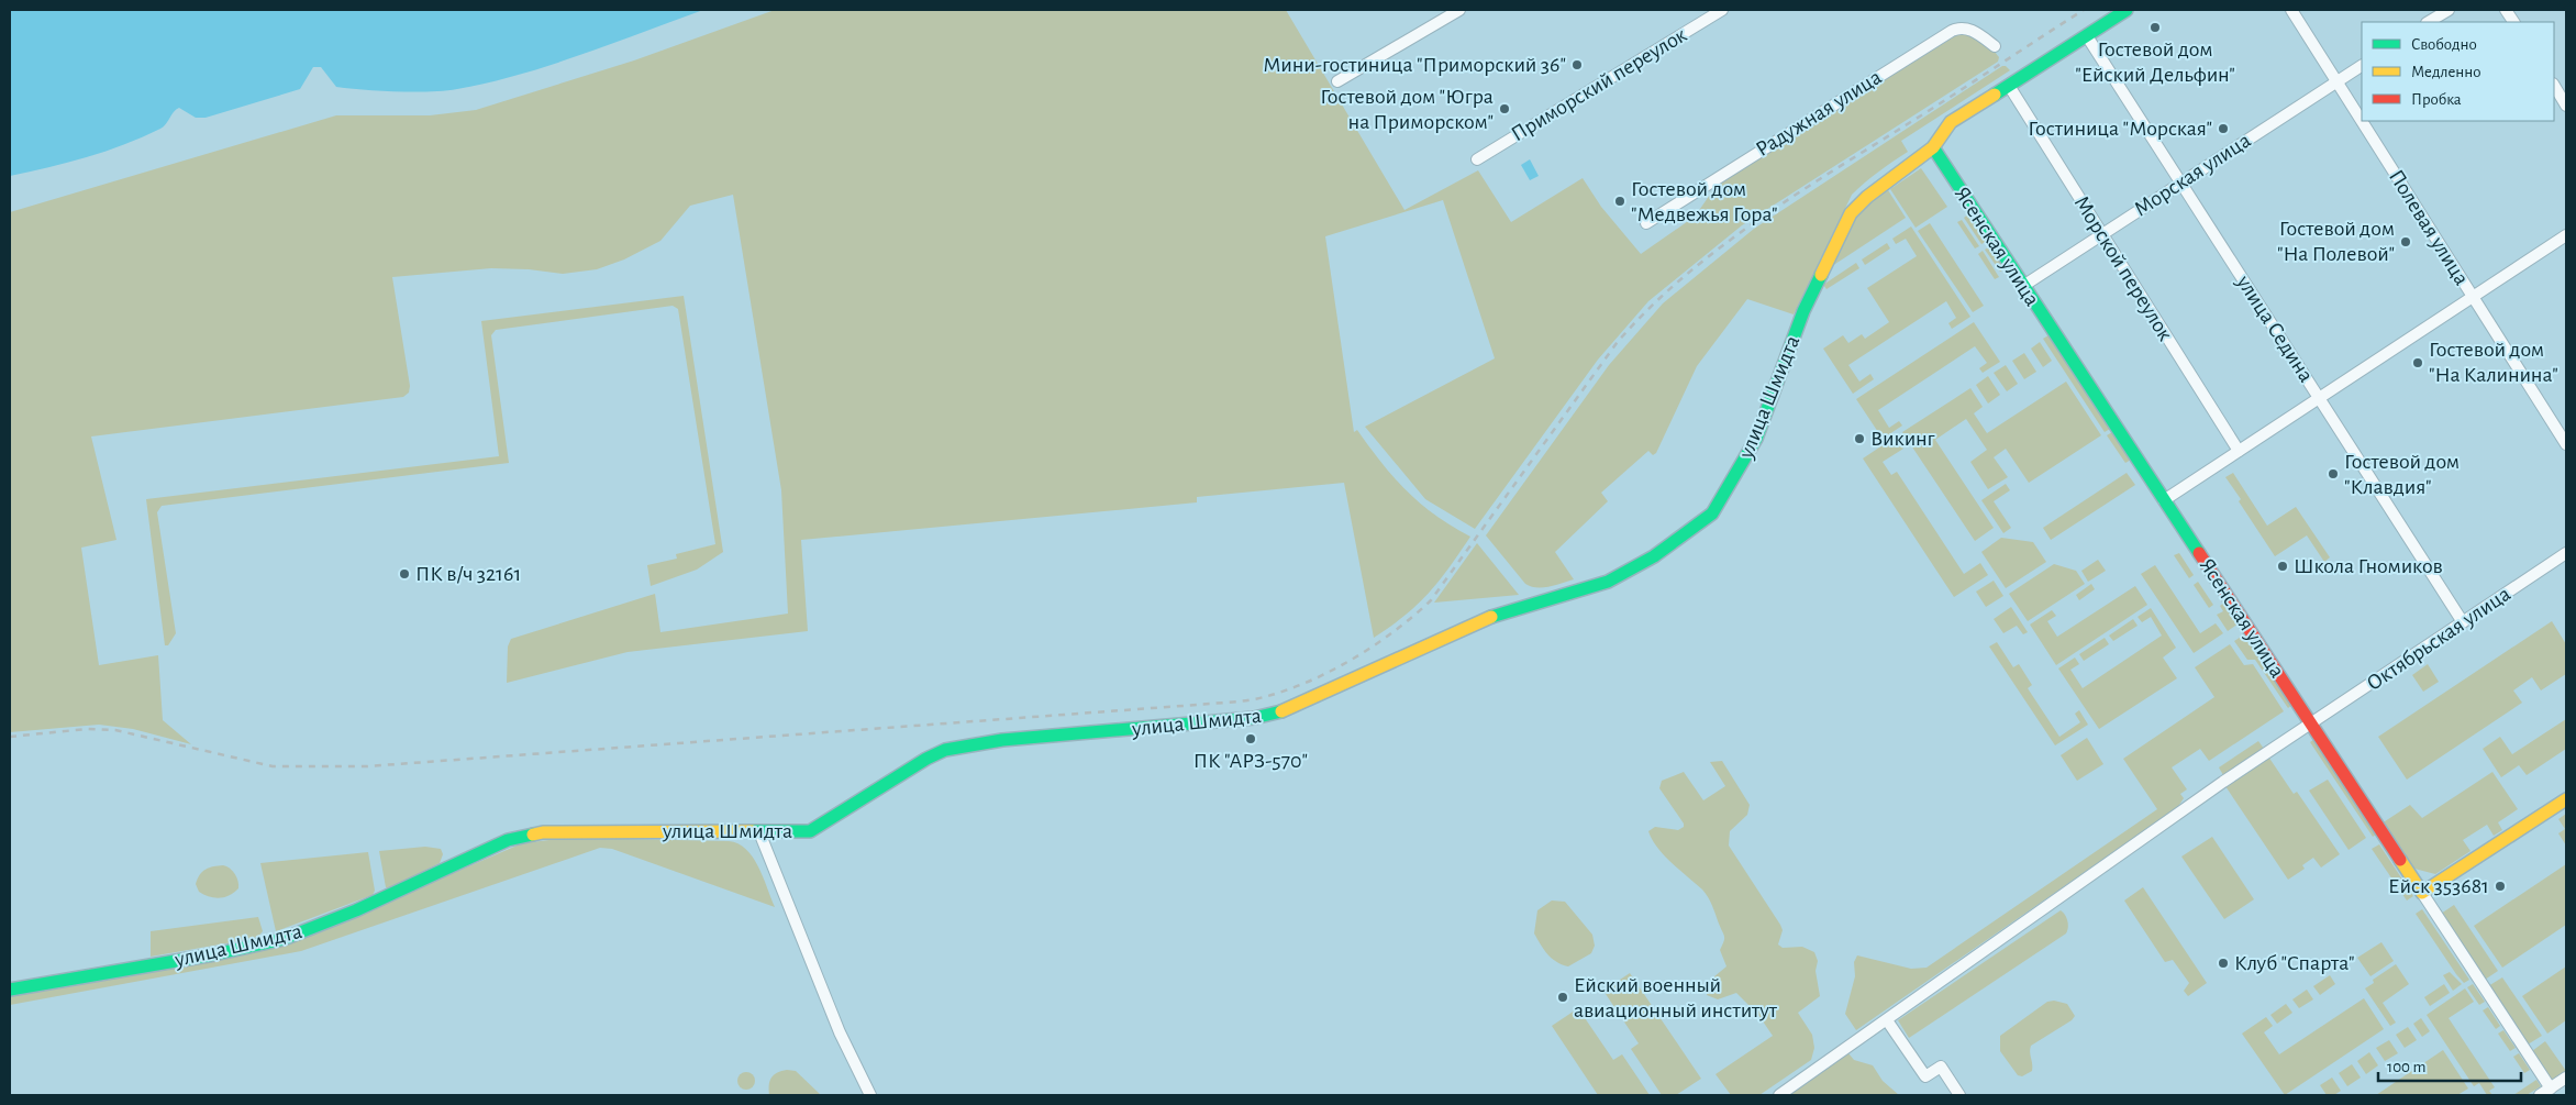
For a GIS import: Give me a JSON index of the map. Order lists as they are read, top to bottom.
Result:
{
  "streets": {
    "street": [
      "Приморский переулок",
      "Радужная улица",
      "Морская улица",
      "Полевая улица",
      "Ясенская улица",
      "Морской переулок",
      "улица Седина",
      "улица Шмидта",
      "Октябрьская улица"
    ]
  },
  "crossings": [
    ["Морская улица", "Полевая улица"],
    ["Морская улица", "Ясенская улица"],
    ["Морская улица", "Морской переулок"],
    ["Морская улица", "улица Седина"],
    ["Ясенская улица", "улица Шмидта"],
    ["Ясенская улица", "Октябрьская улица"],
    ["Морской переулок", "улица Шмидта"],
    ["улица Седина", "улица Шмидта"],
    ["улица Седина", "Октябрьская улица"]
  ],
  "places": [
    "Гостевой дом \"Ейский Дельфин\"",
    "Мини-гостиница \"Приморский 36\"",
    "Гостевой дом \"Югра на Приморском\"",
    "Гостиница \"Морская\"",
    "Гостевой дом \"Медвежья Гора\"",
    "Гостевой дом \"На Полевой\"",
    "Гостевой дом \"На Калинина\"",
    "Викинг",
    "Гостевой дом \"Клавдия\"",
    "Школа Гномиков",
    "ПК в/ч 32161",
    "ПК \"АРЗ-570\"",
    "Ейск 353681",
    "Клуб \"Спарта\"",
    "Ейский военный авиационный институт"
  ],
  "legend": ["Свободно", "Медленно", "Пробка"],
  "scale_bar": "100 m"
}
